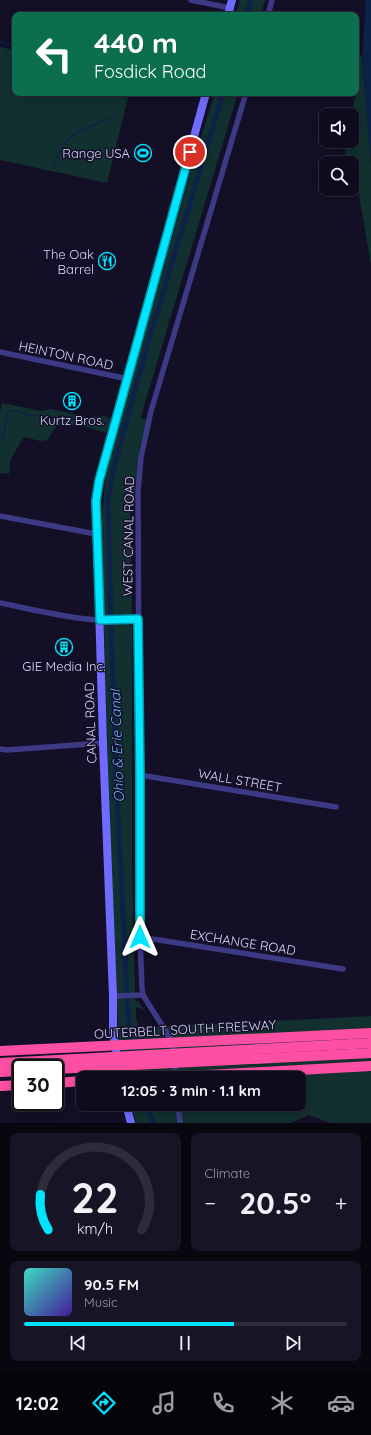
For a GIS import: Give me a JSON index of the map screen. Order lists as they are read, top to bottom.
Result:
{
  "streets": {
    "highway": ["OUTERBELT SOUTH FREEWAY"],
    "main road": ["CANAL ROAD"],
    "street": [
      "HEINTON ROAD",
      "WEST CANAL ROAD",
      "WALL STREET",
      "EXCHANGE ROAD"
    ]
  },
  "crossings": [
    ["HEINTON ROAD", "CANAL ROAD"],
    ["WEST CANAL ROAD", "WALL STREET"],
    ["WEST CANAL ROAD", "EXCHANGE ROAD"]
  ],
  "water": ["Ohio & Erie Canal"],
  "places": {
    "sports": ["Range USA"],
    "restaurant": ["The Oak Barrel"],
    "building": ["Kurtz Bros.", "GIE Media Inc."]
  },
  "page": {
    "turn": ["440 m", "Fosdick Road"],
    "limit": "30",
    "trip": "12:05 · 3 min · 1.1 km",
    "tile": "Climate",
    "heat": ["−", "20.5°", "+"],
    "song": ["90.5 FM", "Music"],
    "tabs": "12:02",
    "gauge": ["22", "km/h"]
  }
}
